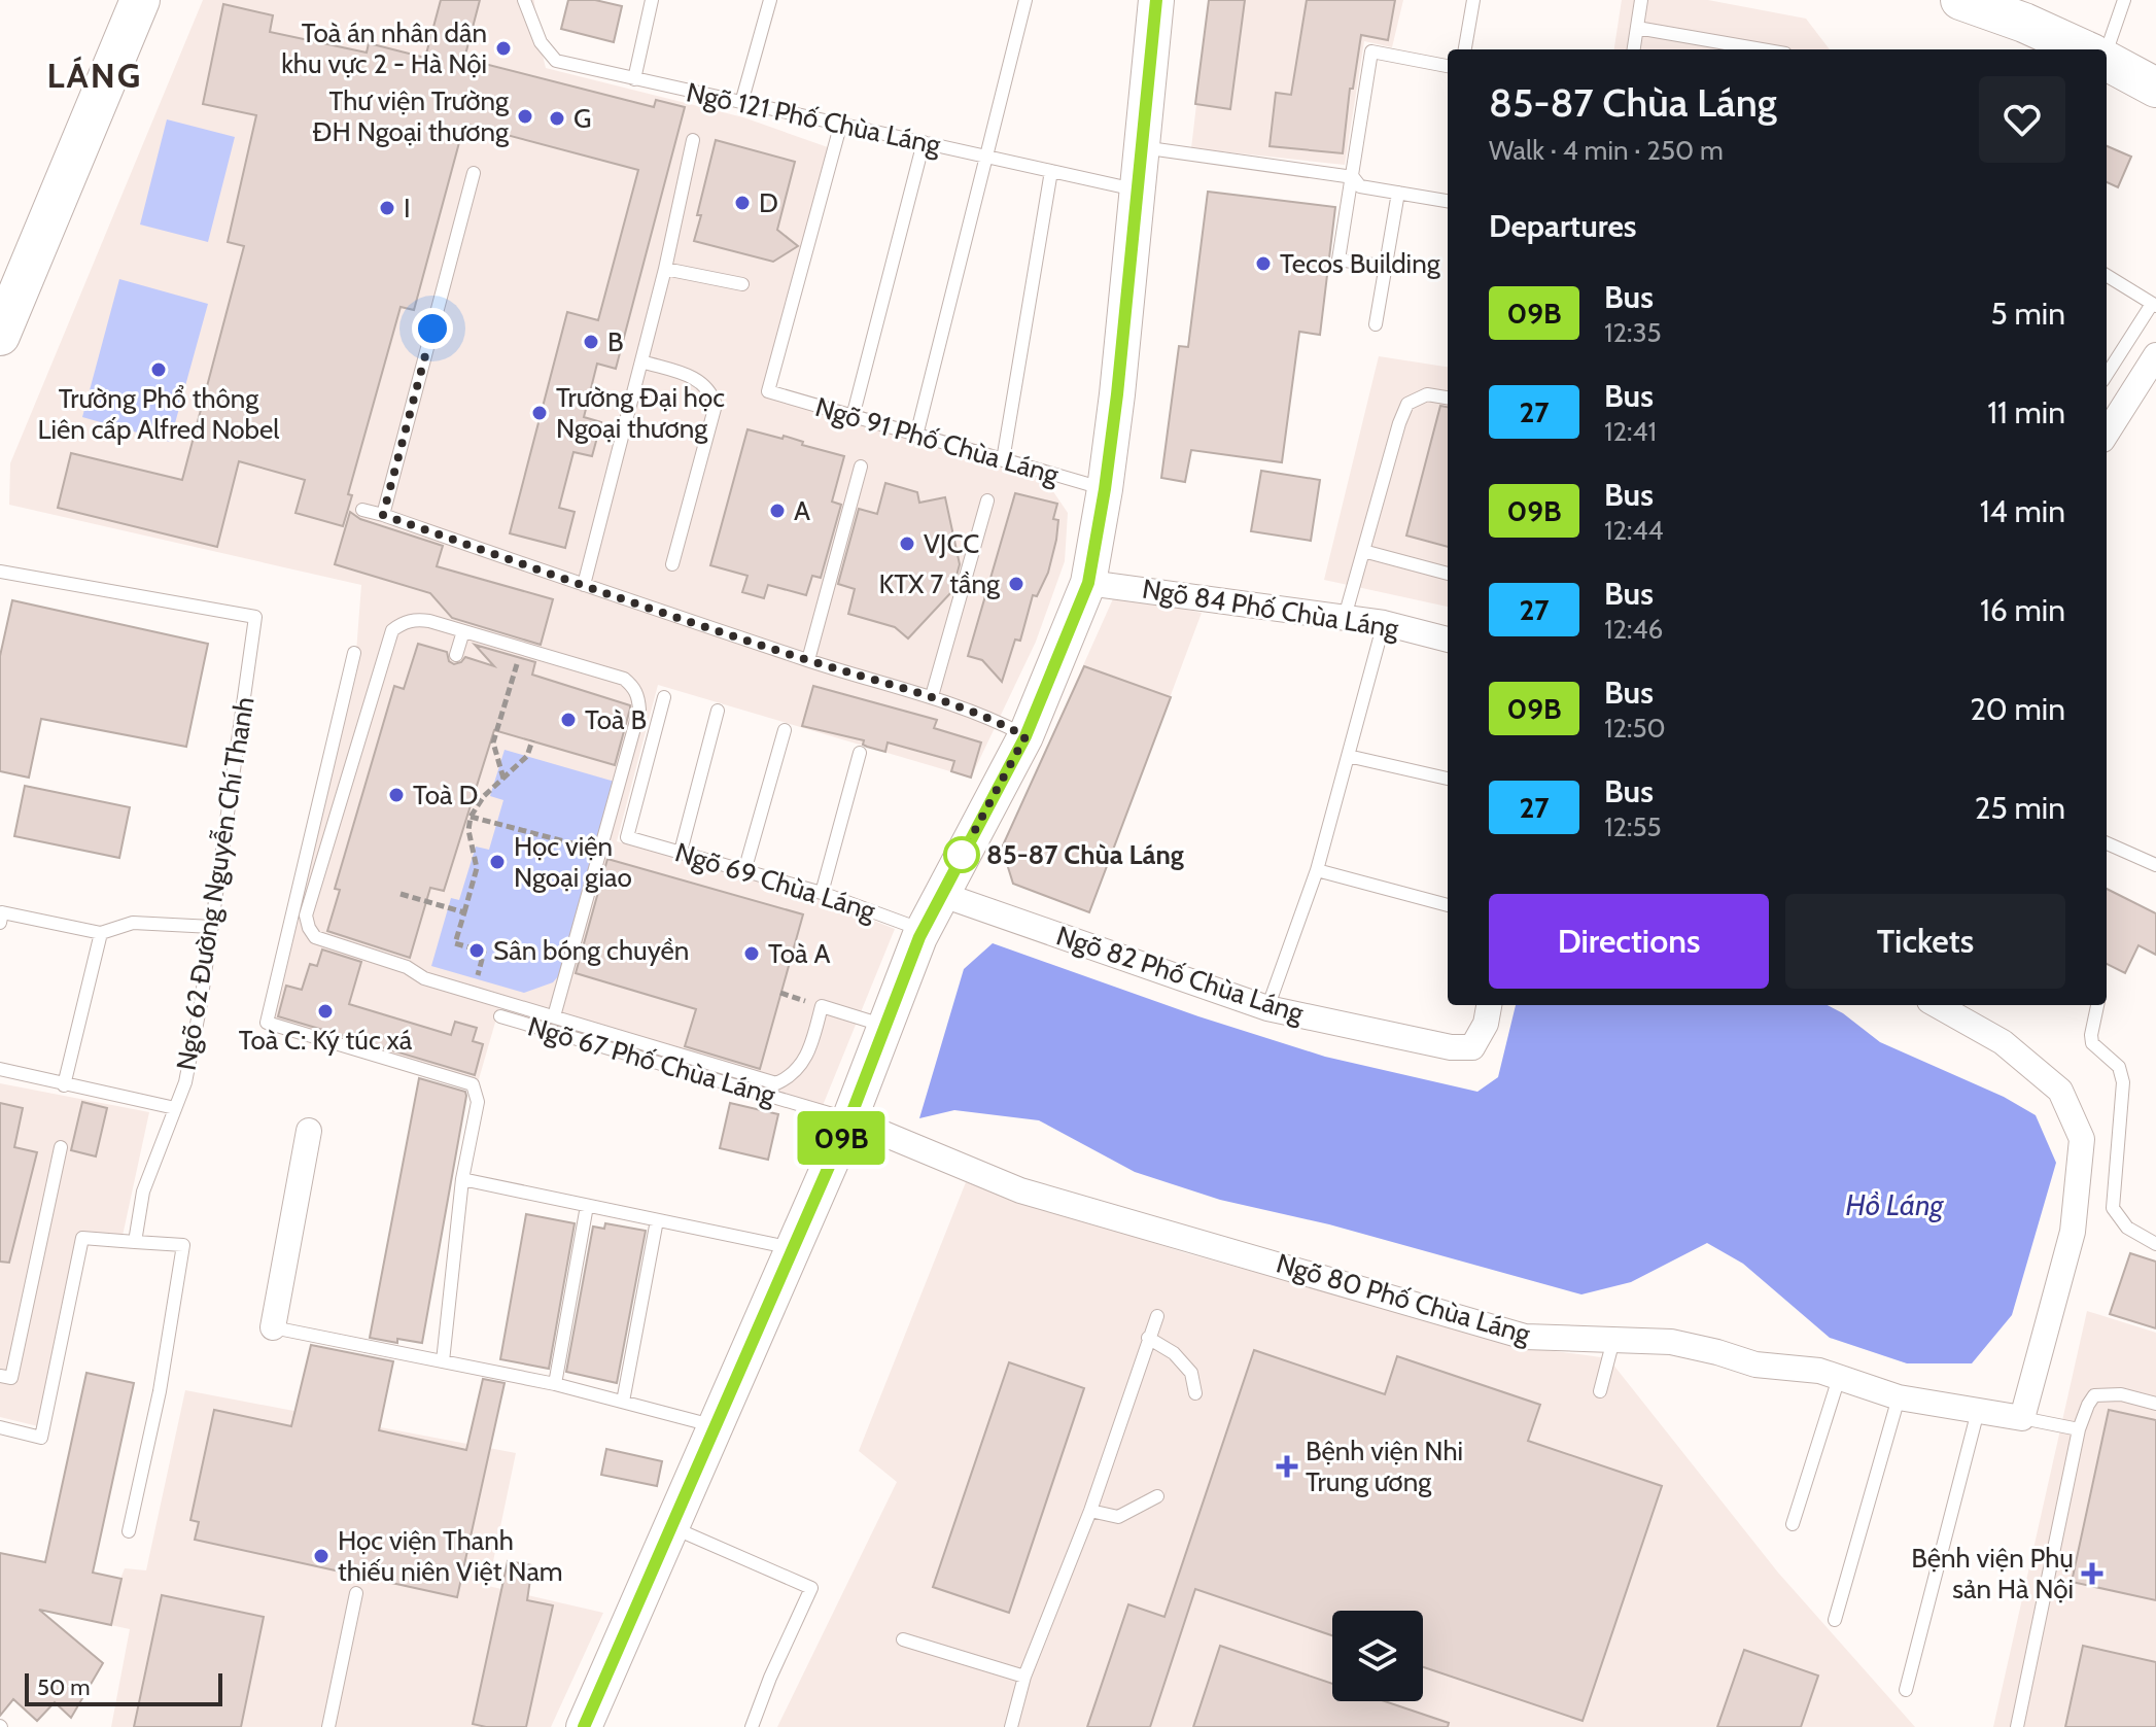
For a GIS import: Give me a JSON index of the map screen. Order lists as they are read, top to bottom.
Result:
{
  "streets": {
    "street": ["Ngõ 84 Phố Chùa Láng", "Ngõ 82 Phố Chùa Láng", "Ngõ 80 Phố Chùa Láng"],
    "lane": [
      "Ngõ 121 Phố Chùa Láng",
      "Ngõ 91 Phố Chùa Láng",
      "Ngõ 69 Chùa Láng",
      "Ngõ 62 Đường Nguyễn Chí Thanh",
      "Ngõ 67 Phố Chùa Láng"
    ]
  },
  "crossings": [
    ["Ngõ 121 Phố Chùa Láng", "Ngõ 91 Phố Chùa Láng"],
    ["Ngõ 67 Phố Chùa Láng", "Ngõ 80 Phố Chùa Láng"]
  ],
  "districts": ["LÁNG"],
  "water": ["Hồ Láng"],
  "places": {
    "other": [
      "Toà án nhân dân khu vực 2 - Hà Nội",
      "Thư viện Trường ĐH Ngoại thương",
      "G",
      "D",
      "I",
      "Tecos Building",
      "B",
      "Trường Phổ thông Liên cấp Alfred Nobel",
      "Trường Đại học Ngoại thương",
      "A",
      "VJCC",
      "KTX 7 tầng",
      "Toà B",
      "Toà D",
      "85-87 Chùa Láng",
      "Học viện Ngoại giao",
      "Sân bóng chuyền",
      "Toà A",
      "Toà C: Ký túc xá",
      "Học viện Thanh thiếu niên Việt Nam"
    ],
    "health": ["Bệnh viện Nhi Trung ương", "Bệnh viện Phụ sản Hà Nội"]
  },
  "lines": ["bus line 09B"],
  "scale_bar": "50 m",
  "page": {
    "on_map": "09B",
    "heading": [
      ["85-87 Chùa Láng", "Walk · 4 min · 250 m"],
      "Departures"
    ],
    "list": [
      {
        "mark": "09B",
        "name": "Bus",
        "note": "12:35",
        "value": "5 min"
      },
      {
        "mark": "27",
        "name": "Bus",
        "note": "12:41",
        "value": "11 min"
      },
      {
        "mark": "09B",
        "name": "Bus",
        "note": "12:44",
        "value": "14 min"
      },
      {
        "mark": "27",
        "name": "Bus",
        "note": "12:46",
        "value": "16 min"
      },
      {
        "mark": "09B",
        "name": "Bus",
        "note": "12:50",
        "value": "20 min"
      },
      {
        "mark": "27",
        "name": "Bus",
        "note": "12:55",
        "value": "25 min"
      }
    ],
    "buttons": ["Directions", "Tickets"],
    "scale": "50 m"
  }
}
